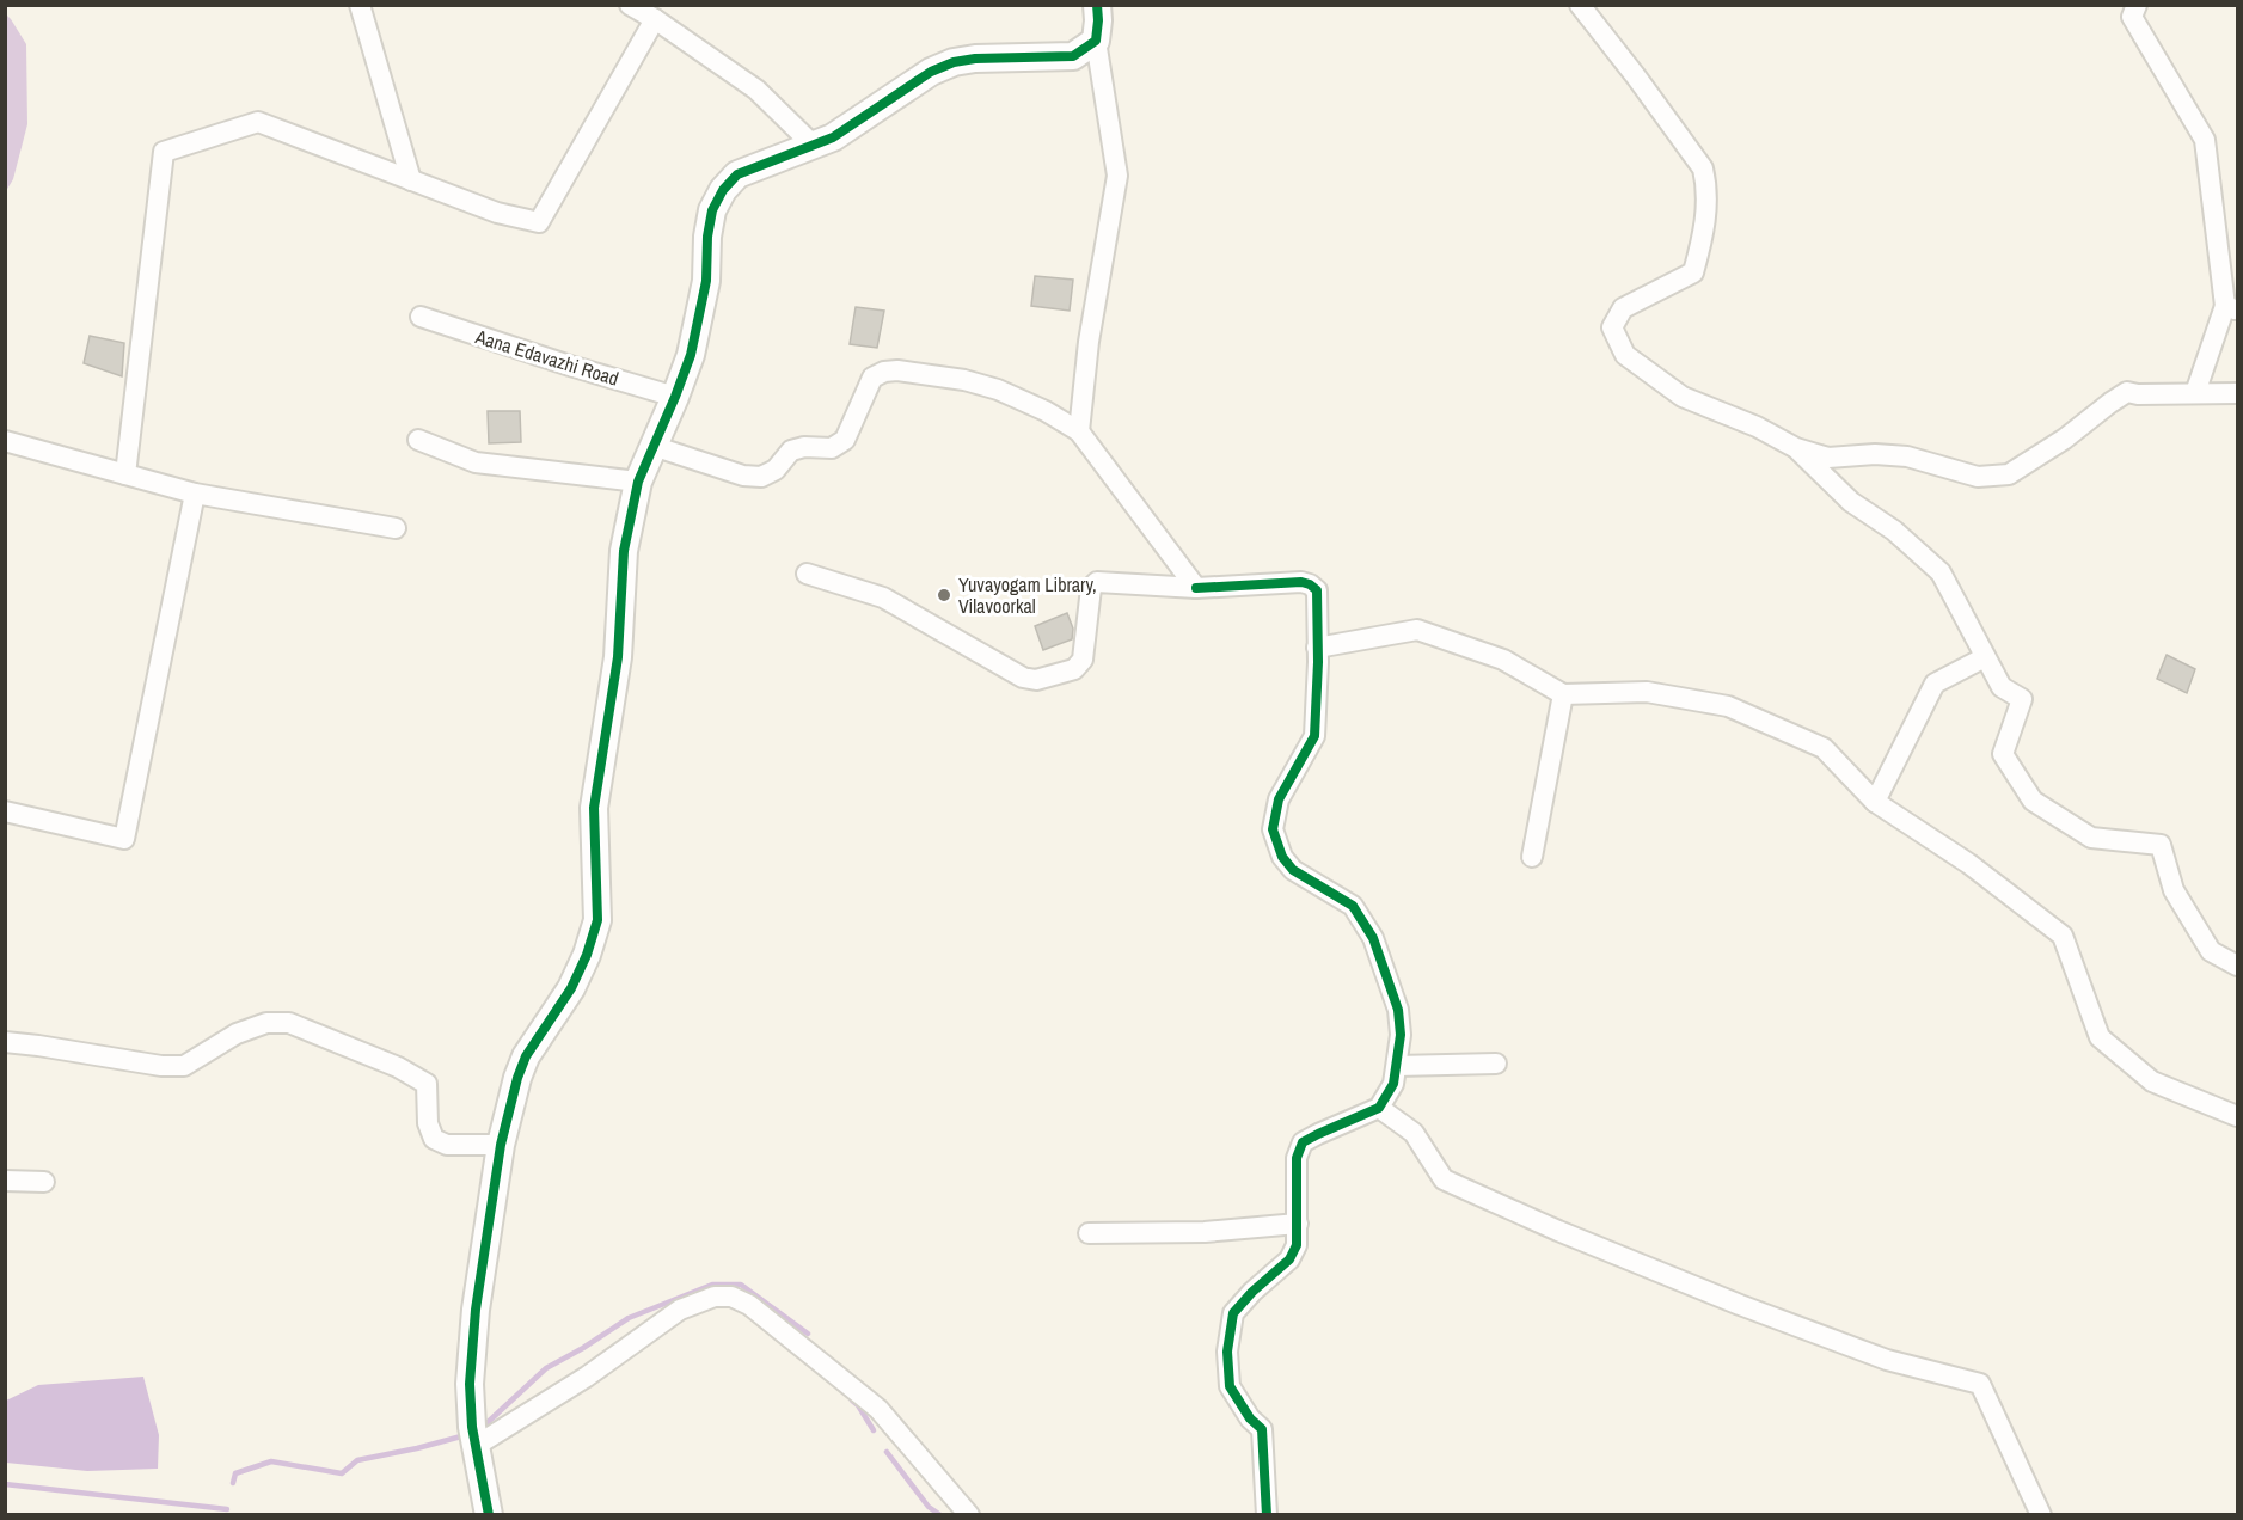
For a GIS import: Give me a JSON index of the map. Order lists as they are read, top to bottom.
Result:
{
  "streets": {
    "street": ["Aana Edavazhi Road"]
  },
  "places": ["Yuvayogam Library, Vilavoorkal"]
}
